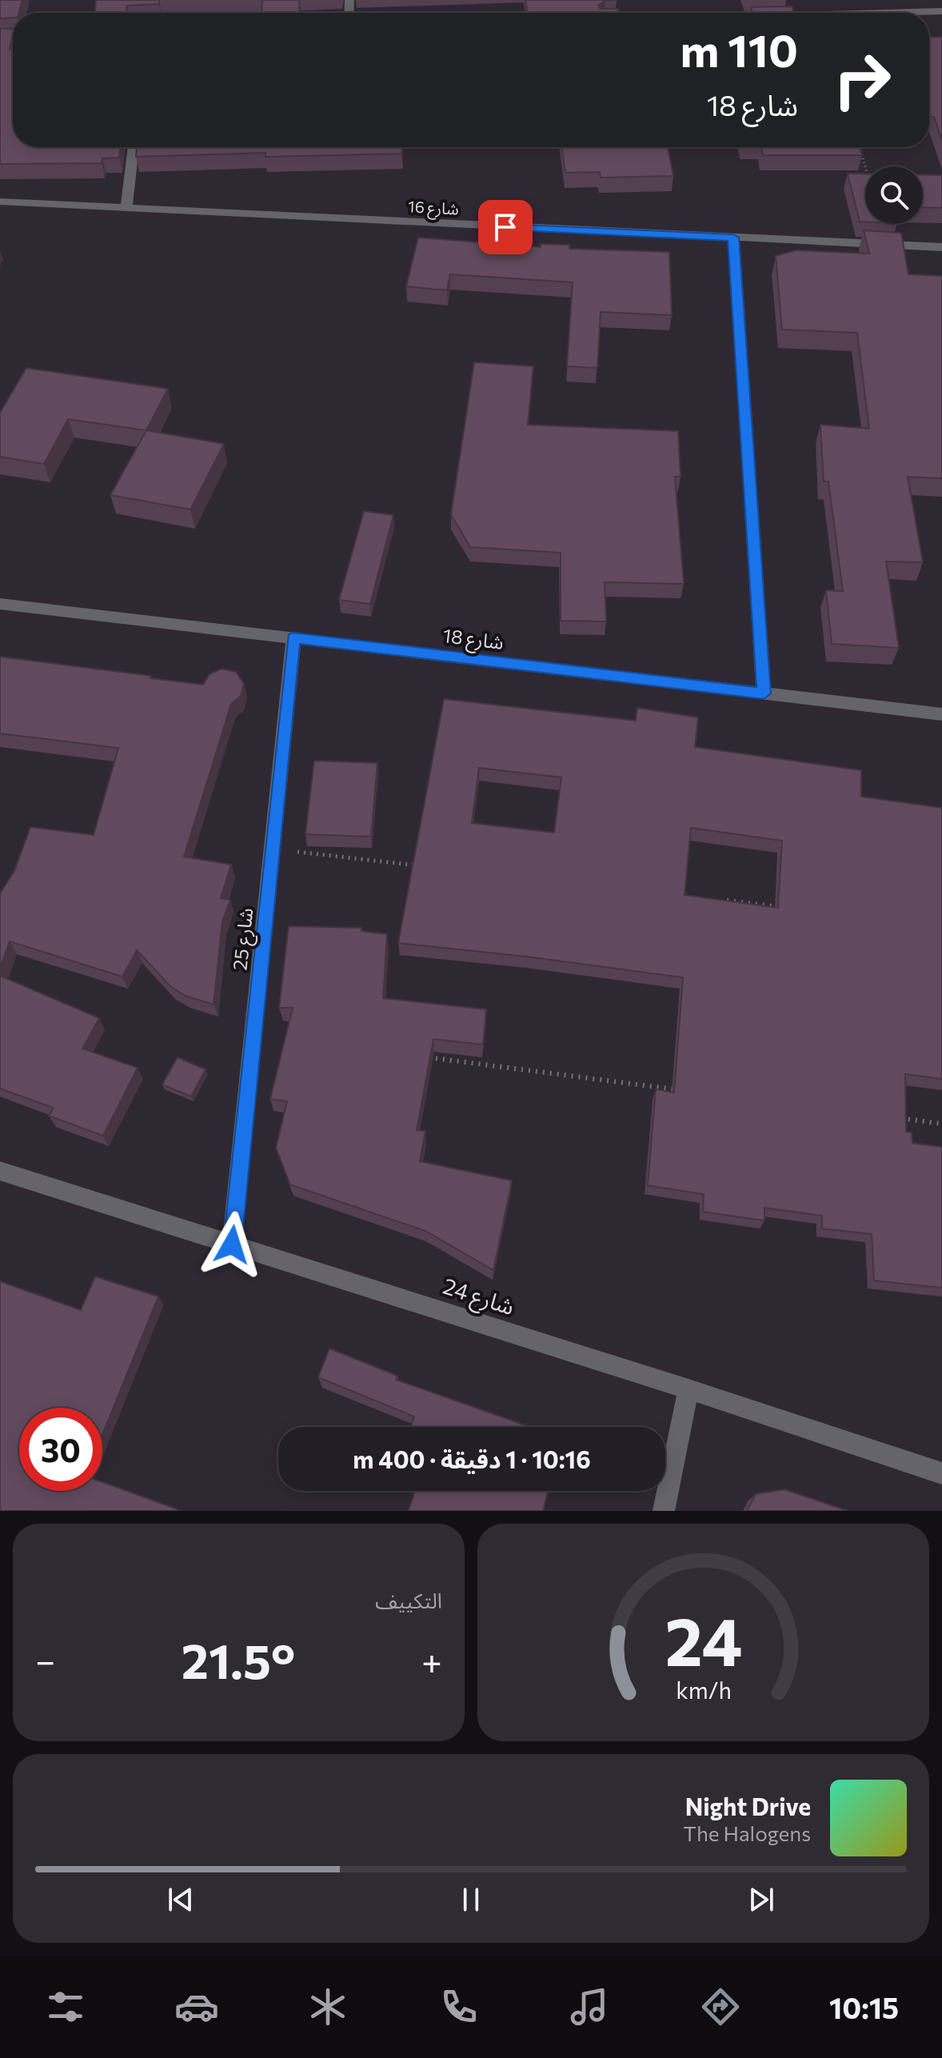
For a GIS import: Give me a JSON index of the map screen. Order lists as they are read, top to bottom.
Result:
{
  "streets": {
    "street": [
      "شارع 16",
      "شارع 18",
      "شارع 25",
      "شارع 24"
    ]
  },
  "crossings": [
    ["شارع 18", "شارع 25"],
    ["شارع 25", "شارع 24"]
  ],
  "page": {
    "turn": ["110 m", "شارع 18"],
    "limit": "30",
    "trip": "10:16 · 1 دقيقة · 400 m",
    "tile": "التكييف",
    "heat": ["−", "21.5°", "+"],
    "song": ["Night Drive", "The Halogens"],
    "tabs": "10:15",
    "gauge": ["24", "km/h"]
  }
}
